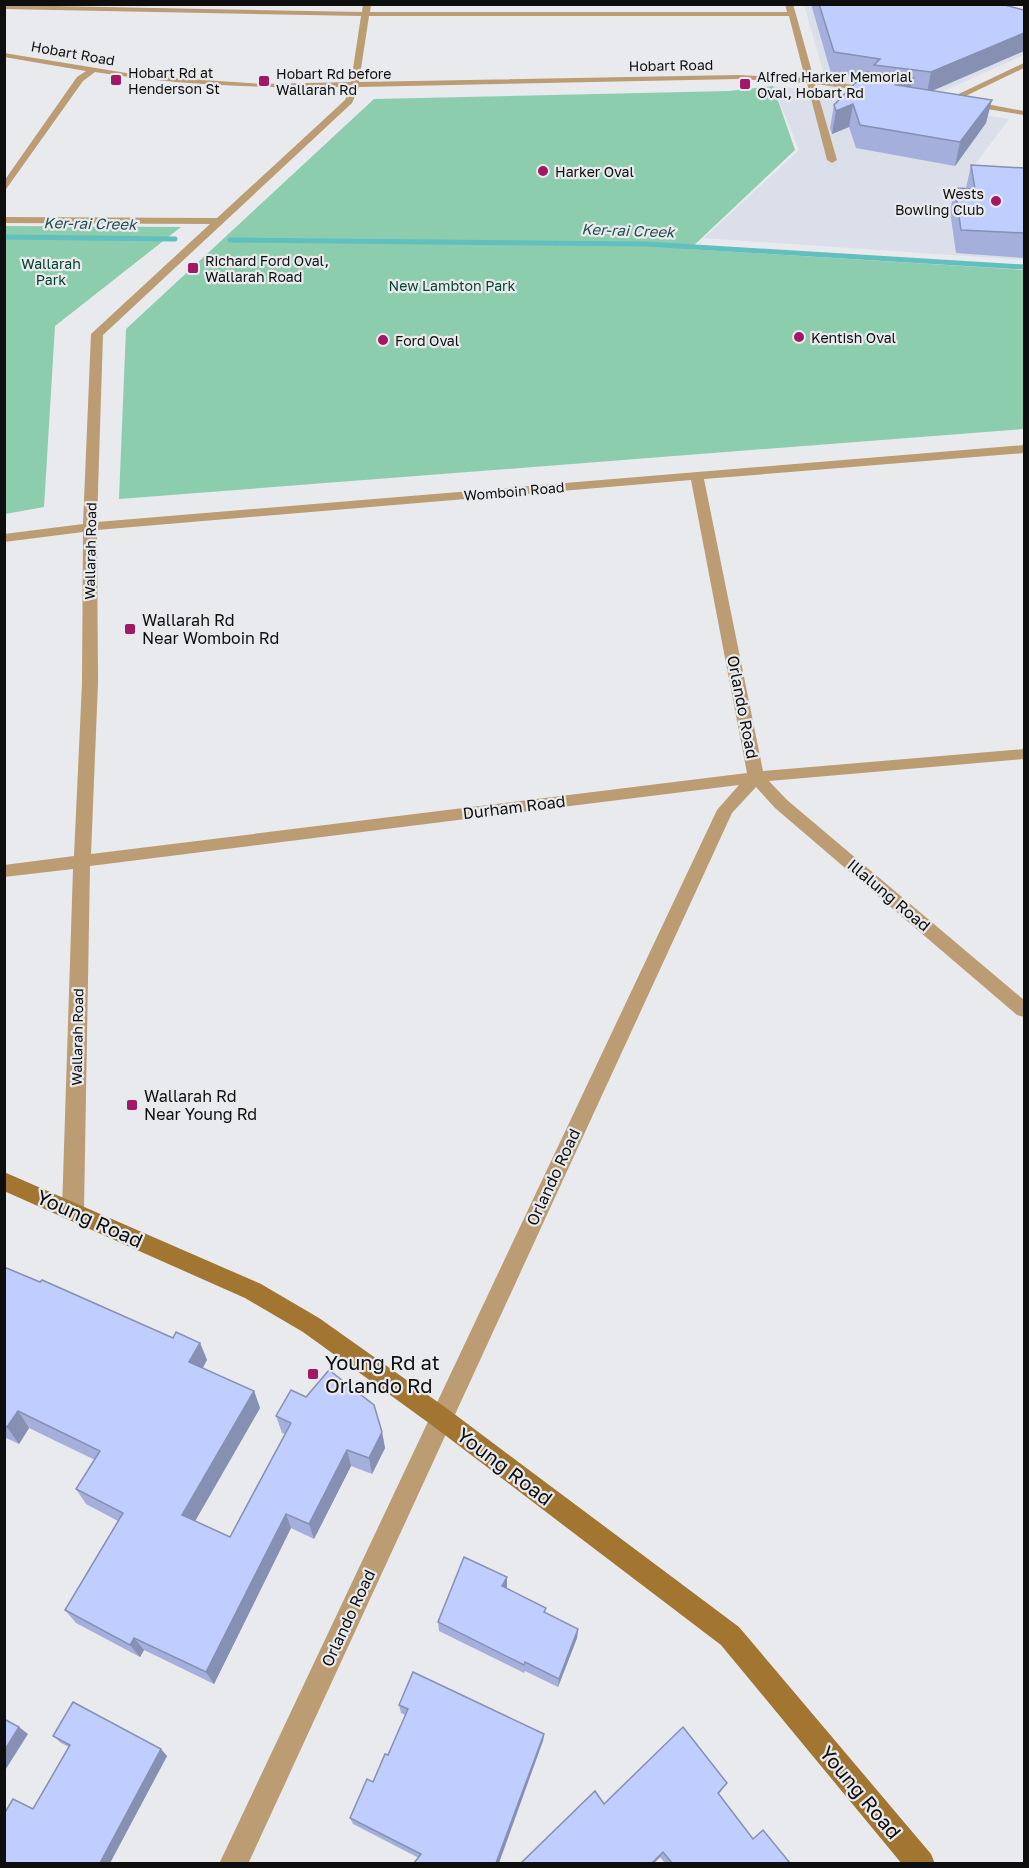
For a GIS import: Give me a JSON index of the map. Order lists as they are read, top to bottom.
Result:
{
  "streets": {
    "street": [
      "Hobart Road",
      "Womboin Road",
      "Wallarah Road",
      "Orlando Road",
      "Durham Road",
      "Illalung Road",
      "Young Road"
    ]
  },
  "crossings": [
    ["Hobart Road", "Wallarah Road"],
    ["Womboin Road", "Wallarah Road"],
    ["Womboin Road", "Orlando Road"],
    ["Wallarah Road", "Durham Road"],
    ["Wallarah Road", "Young Road"],
    ["Orlando Road", "Durham Road"],
    ["Orlando Road", "Illalung Road"],
    ["Orlando Road", "Young Road"],
    ["Durham Road", "Illalung Road"]
  ],
  "water": ["Ker-rai Creek"],
  "parks": ["Wallarah Park", "New Lambton Park"],
  "places": {
    "transit": [
      "Hobart Rd at Henderson St",
      "Hobart Rd before Wallarah Rd",
      "Alfred Harker Memorial Oval, Hobart Rd",
      "Richard Ford Oval, Wallarah Road",
      "Wallarah Rd Near Womboin Rd",
      "Wallarah Rd Near Young Rd",
      "Young Rd at Orlando Rd"
    ],
    "other": [
      "Harker Oval",
      "Wests Bowling Club",
      "Kentish Oval",
      "Ford Oval"
    ]
  }
}
